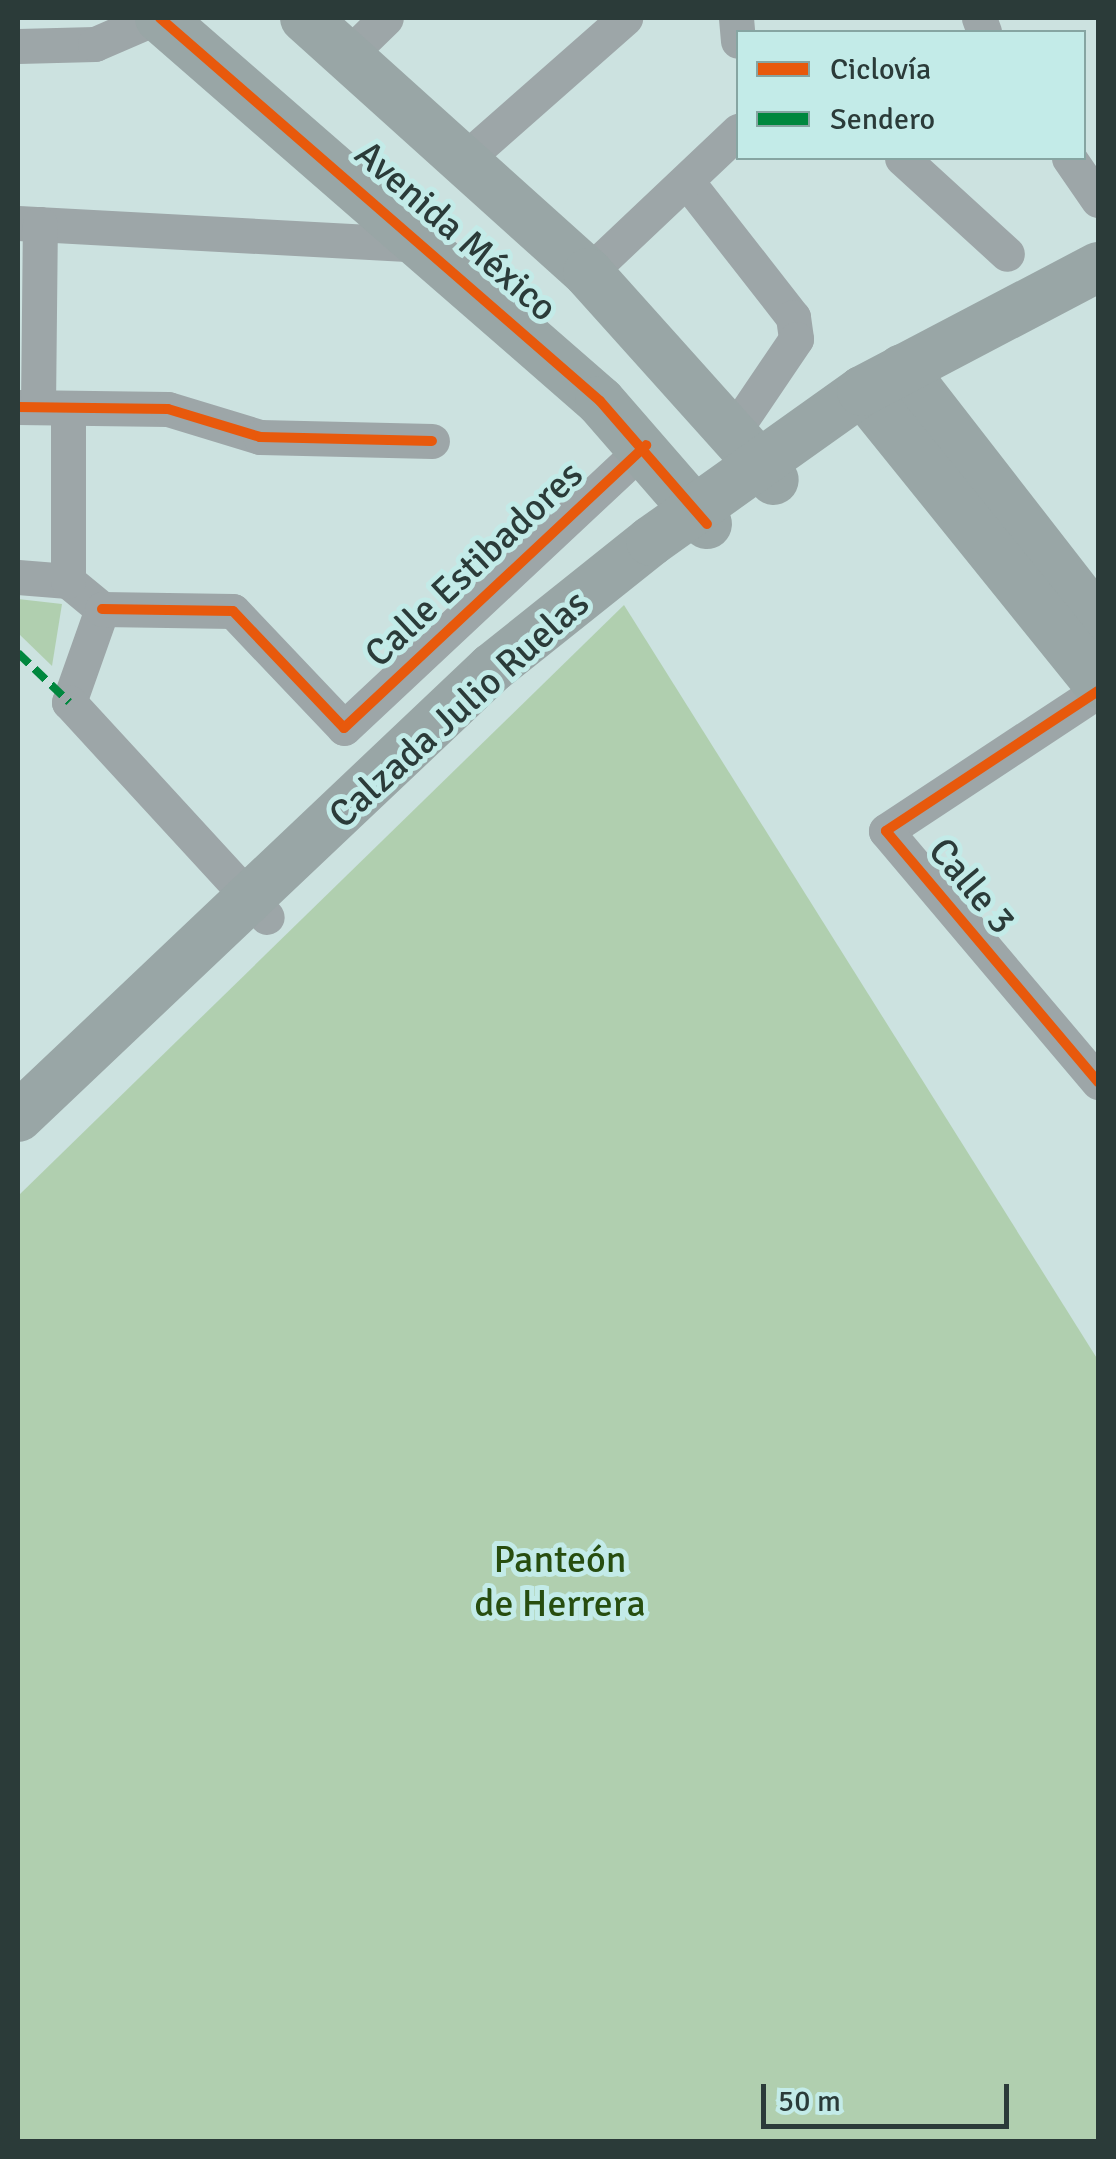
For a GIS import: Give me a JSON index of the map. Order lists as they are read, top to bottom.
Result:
{
  "streets": {
    "street": [
      "Avenida México",
      "Calle Estibadores",
      "Calzada Julio Ruelas",
      "Calle 3"
    ]
  },
  "crossings": [
    ["Avenida México", "Calle Estibadores"],
    ["Avenida México", "Calzada Julio Ruelas"]
  ],
  "parks": ["Panteón de Herrera"],
  "legend": ["Ciclovía", "Sendero"],
  "scale_bar": "50 m"
}
